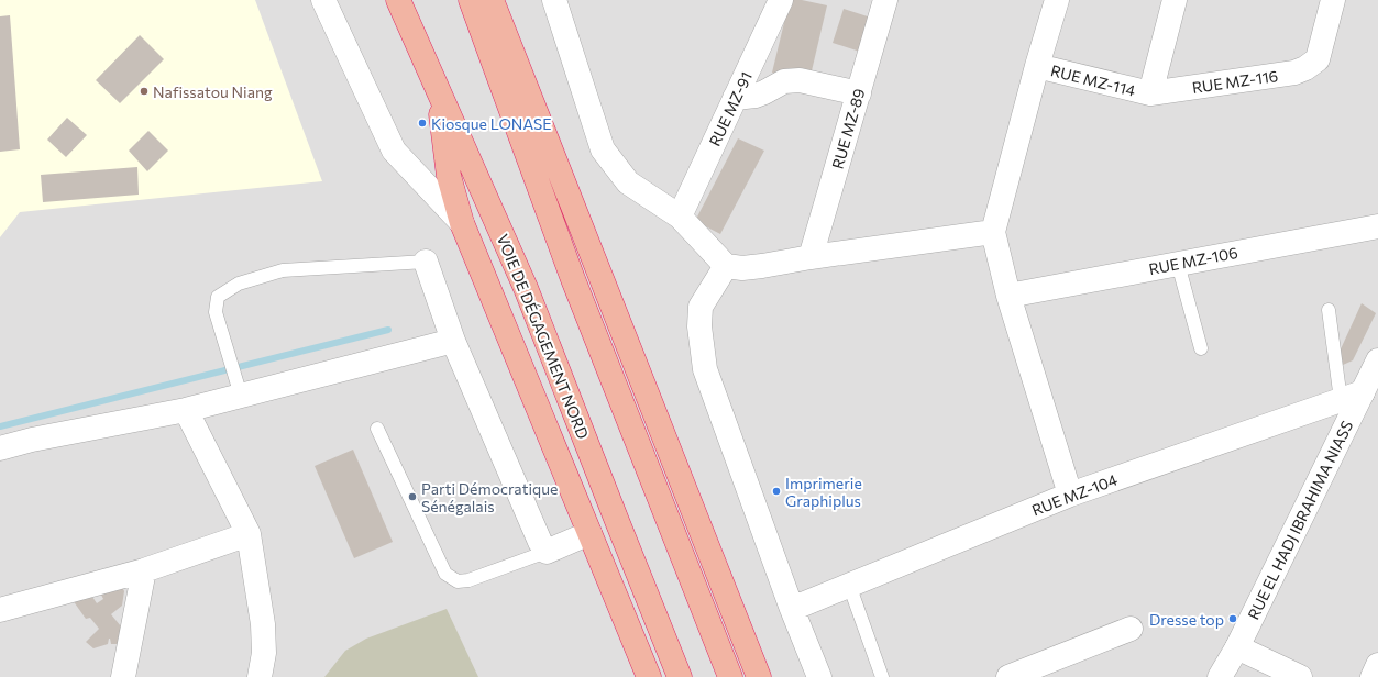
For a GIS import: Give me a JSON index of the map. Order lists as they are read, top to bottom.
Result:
{
  "streets": {
    "highway": ["VOIE DE DÉGAGEMENT NORD"],
    "street": [
      "RUE MZ-114",
      "RUE MZ-116",
      "RUE MZ-91",
      "RUE MZ-89",
      "RUE MZ-106",
      "RUE MZ-104",
      "RUE EL HADJ IBRAHIMA NIASS"
    ]
  },
  "crossings": [
    ["RUE MZ-114", "RUE MZ-116"],
    ["RUE MZ-104", "RUE EL HADJ IBRAHIMA NIASS"]
  ],
  "places": [
    "Nafissatou Niang",
    "Kiosque LONASE",
    "Imprimerie Graphiplus",
    "Parti Démocratique Sénégalais",
    "Dresse top"
  ]
}
